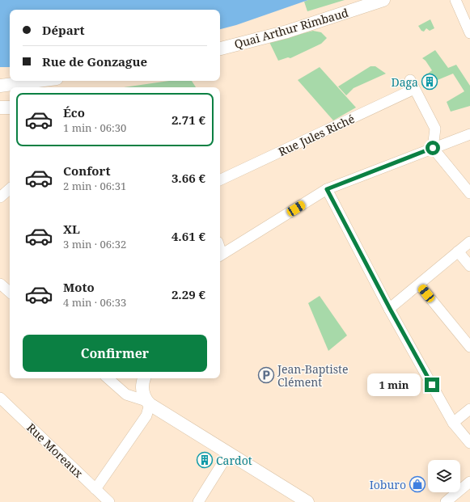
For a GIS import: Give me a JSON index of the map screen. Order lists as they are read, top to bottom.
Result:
{
  "streets": {
    "main road": ["Quai Arthur Rimbaud"],
    "street": ["Rue Jules Riché", "Rue Moreaux"]
  },
  "places": {
    "building": ["Daga", "Cardot"],
    "parking": ["Jean-Baptiste Clément"],
    "shop": ["Ioburo"]
  },
  "page": {
    "banner": ["Départ", "Rue de Gonzague"],
    "list": [
      {
        "name": "Éco",
        "note": "1 min · 06:30",
        "value": "2.71 €"
      },
      {
        "name": "Confort",
        "note": "2 min · 06:31",
        "value": "3.66 €"
      },
      {
        "name": "XL",
        "note": "3 min · 06:32",
        "value": "4.61 €"
      },
      {
        "name": "Moto",
        "note": "4 min · 06:33",
        "value": "2.29 €"
      }
    ],
    "buttons": "Confirmer",
    "bubble": "1 min"
  }
}
